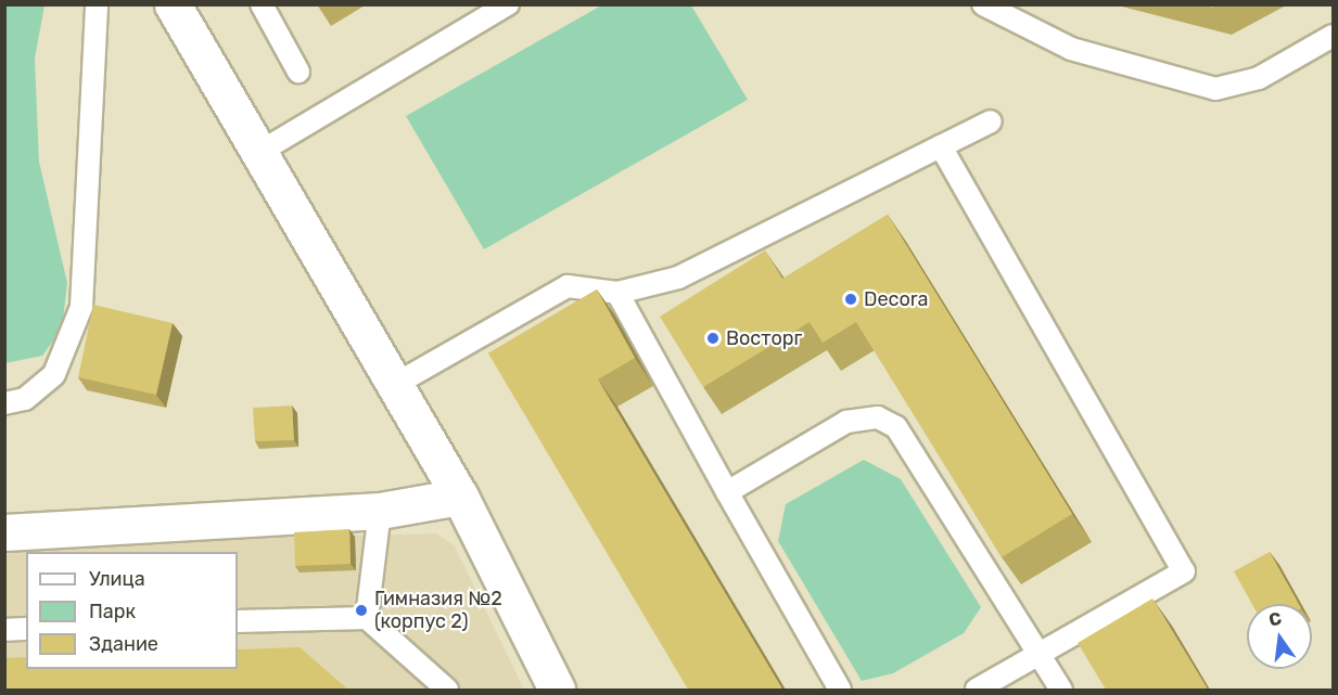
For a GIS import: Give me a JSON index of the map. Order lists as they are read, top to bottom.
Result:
{
  "places": ["Decora", "Восторг", "Гимназия №2 (корпус 2)"],
  "legend": ["Улица", "Парк", "Здание"],
  "north": "top"
}
